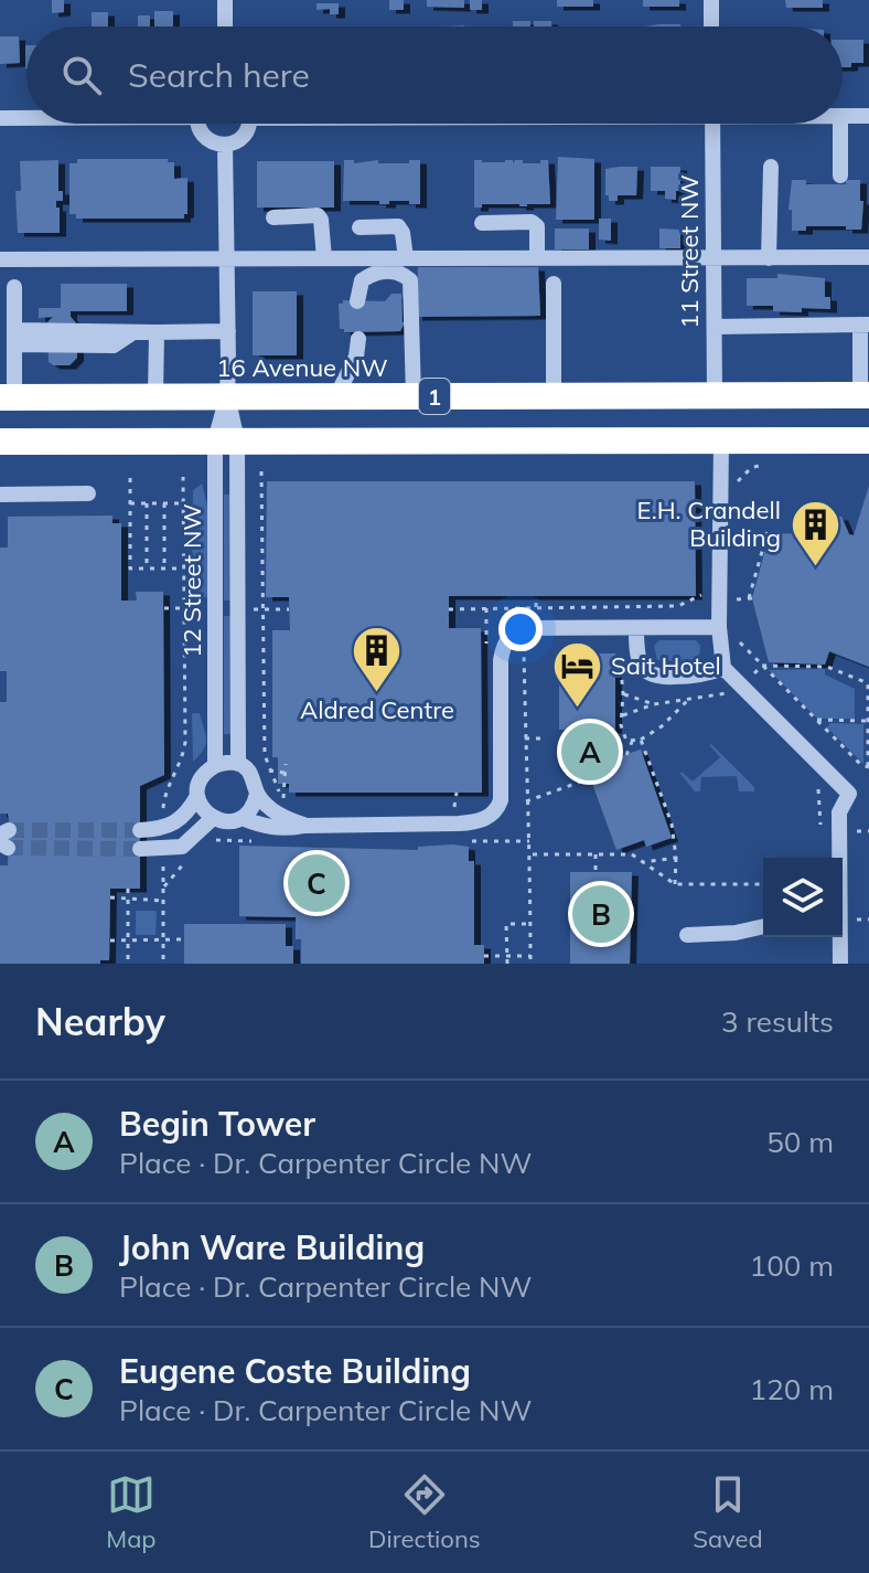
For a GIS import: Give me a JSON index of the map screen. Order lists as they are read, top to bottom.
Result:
{
  "streets": {
    "highway": ["16 Avenue NW", "1"],
    "street": ["11 Street NW", "12 Street NW"]
  },
  "crossings": [
    ["11 Street NW", "16 Avenue NW"],
    ["16 Avenue NW", "12 Street NW"],
    ["1", "12 Street NW"]
  ],
  "places": {
    "building": ["E.H. Crandell Building", "Aldred Centre"],
    "hotel": ["Sait Hotel"]
  },
  "page": {
    "search": "Search here",
    "pins": ["A", "C", "B"],
    "heading": ["Nearby", "3 results"],
    "list": [
      {
        "mark": "A",
        "name": "Begin Tower",
        "note": "Place · Dr. Carpenter Circle NW",
        "value": "50 m"
      },
      {
        "mark": "B",
        "name": "John Ware Building",
        "note": "Place · Dr. Carpenter Circle NW",
        "value": "100 m"
      },
      {
        "mark": "C",
        "name": "Eugene Coste Building",
        "note": "Place · Dr. Carpenter Circle NW",
        "value": "120 m"
      }
    ],
    "nav": ["Map", "Directions", "Saved"]
  }
}
